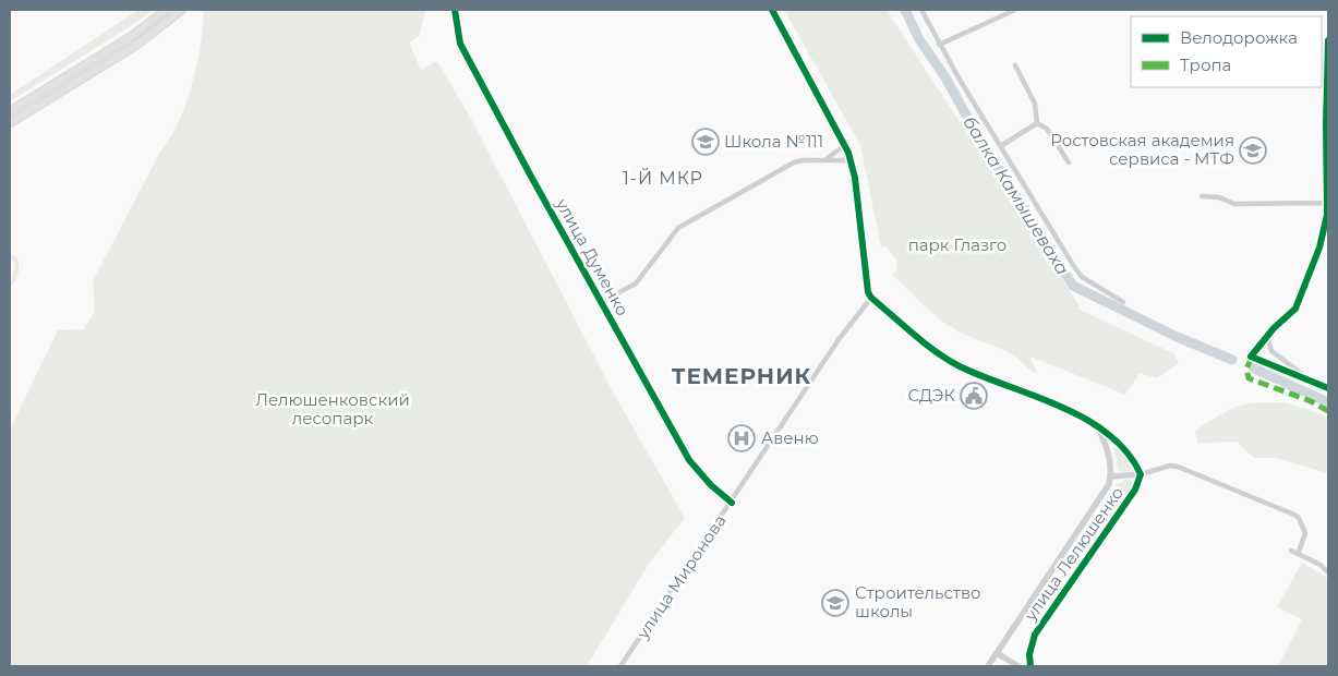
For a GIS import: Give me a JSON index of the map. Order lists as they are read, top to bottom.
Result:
{
  "streets": {
    "street": ["улица Думенко", "улица Лелюшенко", "улица Миронова"]
  },
  "crossings": [
    ["улица Думенко", "улица Миронова"],
    ["улица Лелюшенко", "улица Миронова"]
  ],
  "districts": ["1-Й МКР", "ТЕМЕРНИК"],
  "water": ["балка Камышеваха"],
  "parks": ["парк Глазго", "Лелюшенковский лесопарк"],
  "places": {
    "school or university": ["Школа №111", "Ростовская академия сервиса - МТФ", "Строительство школы"],
    "public building": ["СДЭК"],
    "hospital": ["Авеню"]
  },
  "legend": ["Велодорожка", "Тропа"]
}
